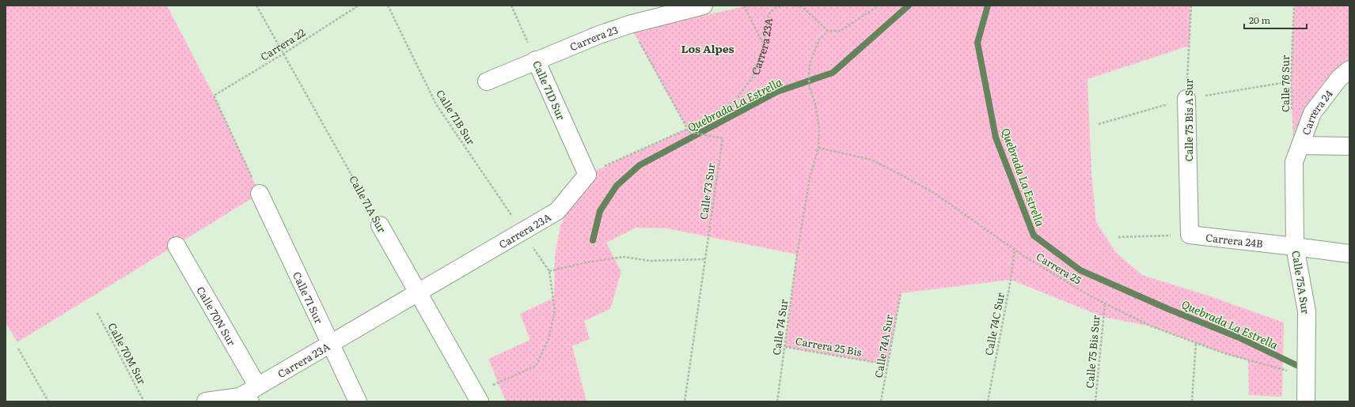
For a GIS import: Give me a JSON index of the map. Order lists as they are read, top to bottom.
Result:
{
  "streets": {
    "street": [
      "Carrera 23",
      "Carrera 23A",
      "Calle 71D Sur",
      "Carrera 24",
      "Calle 75 Bis A Sur",
      "Calle 71A Sur",
      "Carrera 24B",
      "Calle 75A Sur",
      "Calle 71 Sur",
      "Calle 70N Sur"
    ],
    "path": [
      "Carrera 22",
      "Calle 76 Sur",
      "Calle 71B Sur",
      "Calle 73 Sur",
      "Carrera 25",
      "Calle 74C Sur",
      "Calle 74 Sur",
      "Carrera 25 Bis",
      "Calle 74A Sur",
      "Calle 75 Bis Sur",
      "Calle 70M Sur"
    ]
  },
  "crossings": [
    ["Carrera 23", "Calle 71D Sur"],
    ["Carrera 23", "Calle 73 Sur"],
    ["Carrera 22", "Calle 71A Sur"],
    ["Carrera 22", "Calle 71 Sur"],
    ["Carrera 23A", "Calle 71D Sur"],
    ["Carrera 23A", "Calle 71B Sur"],
    ["Carrera 23A", "Calle 73 Sur"],
    ["Carrera 23A", "Calle 71A Sur"],
    ["Carrera 23A", "Calle 71 Sur"],
    ["Carrera 23A", "Calle 70N Sur"],
    ["Carrera 24", "Calle 75A Sur"],
    ["Calle 75 Bis A Sur", "Carrera 24B"],
    ["Carrera 24B", "Calle 75A Sur"],
    ["Carrera 25", "Calle 75A Sur"],
    ["Carrera 25", "Calle 74C Sur"],
    ["Carrera 25", "Calle 74 Sur"],
    ["Carrera 25", "Calle 75 Bis Sur"],
    ["Calle 74 Sur", "Carrera 25 Bis"],
    ["Carrera 25 Bis", "Calle 74A Sur"]
  ],
  "districts": ["Los Alpes"],
  "water": ["Quebrada La Estrella"],
  "scale_bar": "20 m"
}
